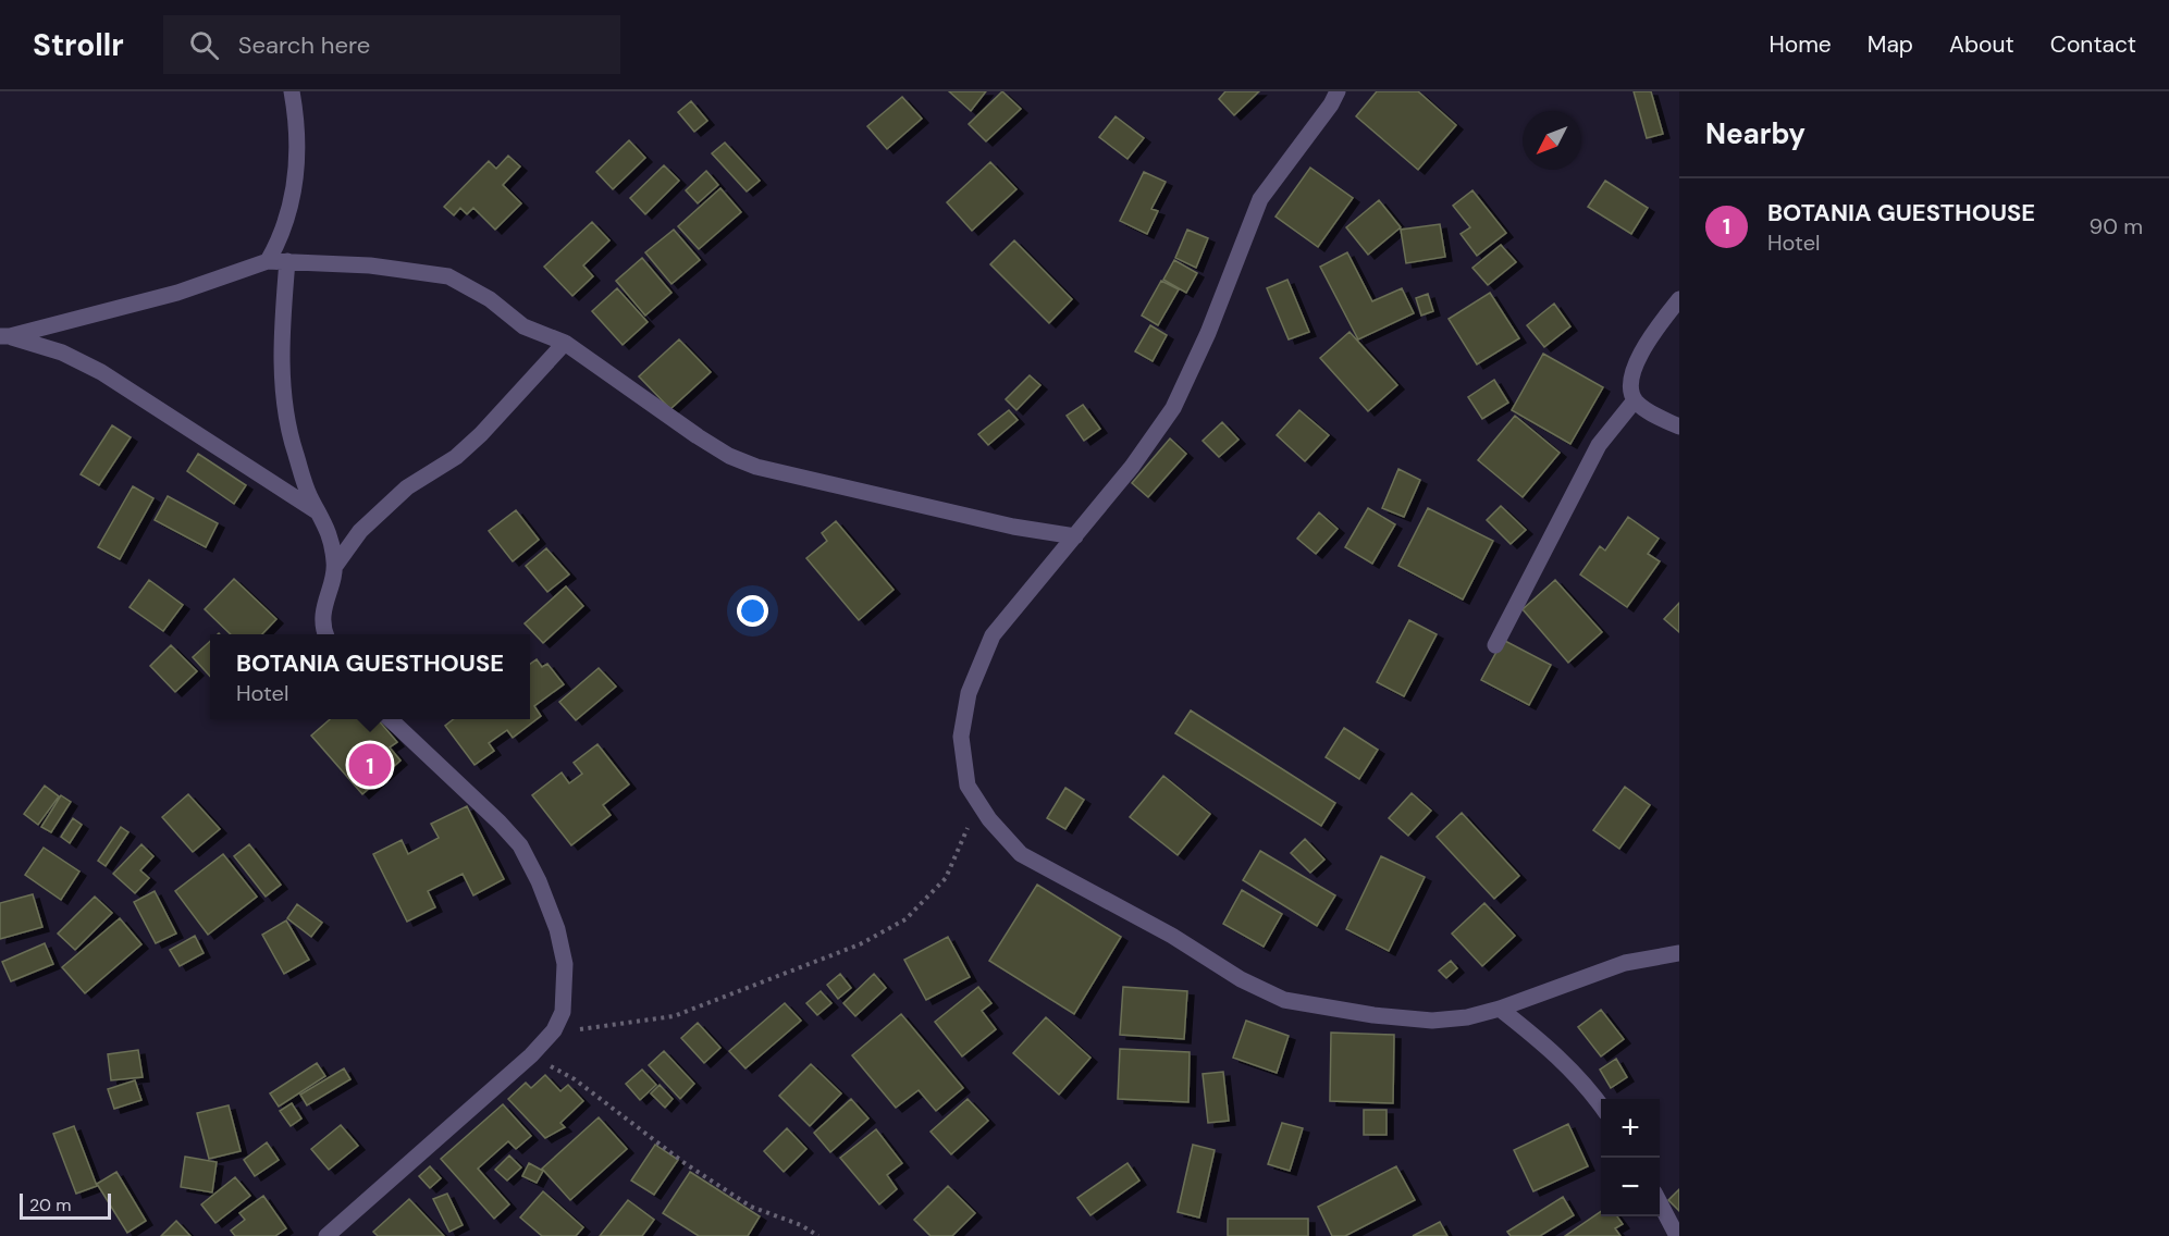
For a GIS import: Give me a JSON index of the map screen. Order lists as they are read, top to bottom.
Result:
{
  "scale_bar": "20 m",
  "north": "bottom left",
  "page": {
    "header": "Strollr",
    "search": "Search here",
    "nav": [
      "Home",
      "Map",
      "About",
      "Contact"
    ],
    "heading": "Nearby",
    "list": [
      {
        "mark": "1",
        "name": "BOTANIA GUESTHOUSE",
        "note": "Hotel",
        "value": "90 m"
      }
    ],
    "popup": ["BOTANIA GUESTHOUSE", "Hotel"],
    "pins": "1",
    "map_buttons": ["+", "−"],
    "scale": "20 m"
  }
}
